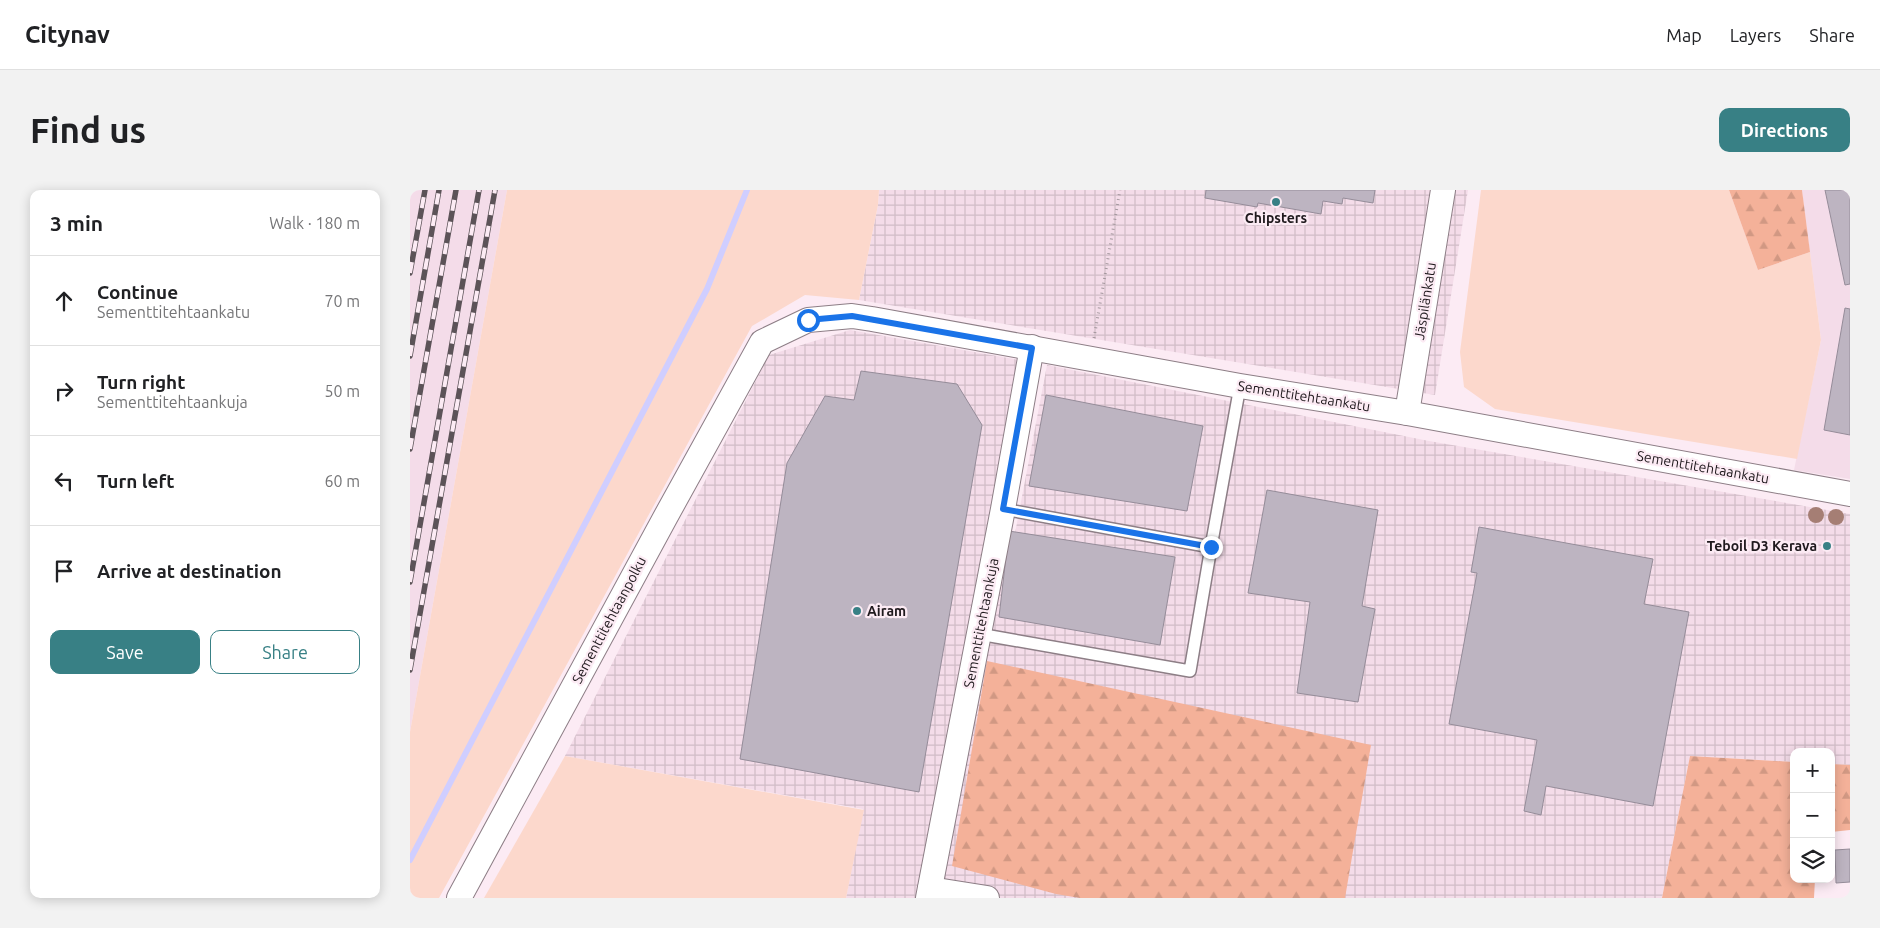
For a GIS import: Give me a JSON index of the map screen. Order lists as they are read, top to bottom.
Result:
{
  "streets": {
    "street": [
      "Jäspilänkatu",
      "Sementtitehtaankatu",
      "Sementtitehtaanpolku",
      "Sementtitehtaankuja"
    ]
  },
  "crossings": [
    ["Jäspilänkatu", "Sementtitehtaankatu"],
    ["Sementtitehtaankatu", "Sementtitehtaanpolku"],
    ["Sementtitehtaankatu", "Sementtitehtaankuja"]
  ],
  "places": ["Chipsters", "Teboil D3 Kerava", "Airam"],
  "page": {
    "header": "Citynav",
    "nav": ["Map", "Layers", "Share"],
    "buttons": [
      "Directions",
      ["Save", "Share"]
    ],
    "title": "Find us",
    "heading": ["3 min", "Walk · 180 m"],
    "list": [
      ["Continue", "Sementtitehtaankatu", "70 m"],
      ["Turn right", "Sementtitehtaankuja", "50 m"],
      ["Turn left", "60 m"],
      "Arrive at destination"
    ],
    "map_buttons": ["+", "−"]
  }
}
